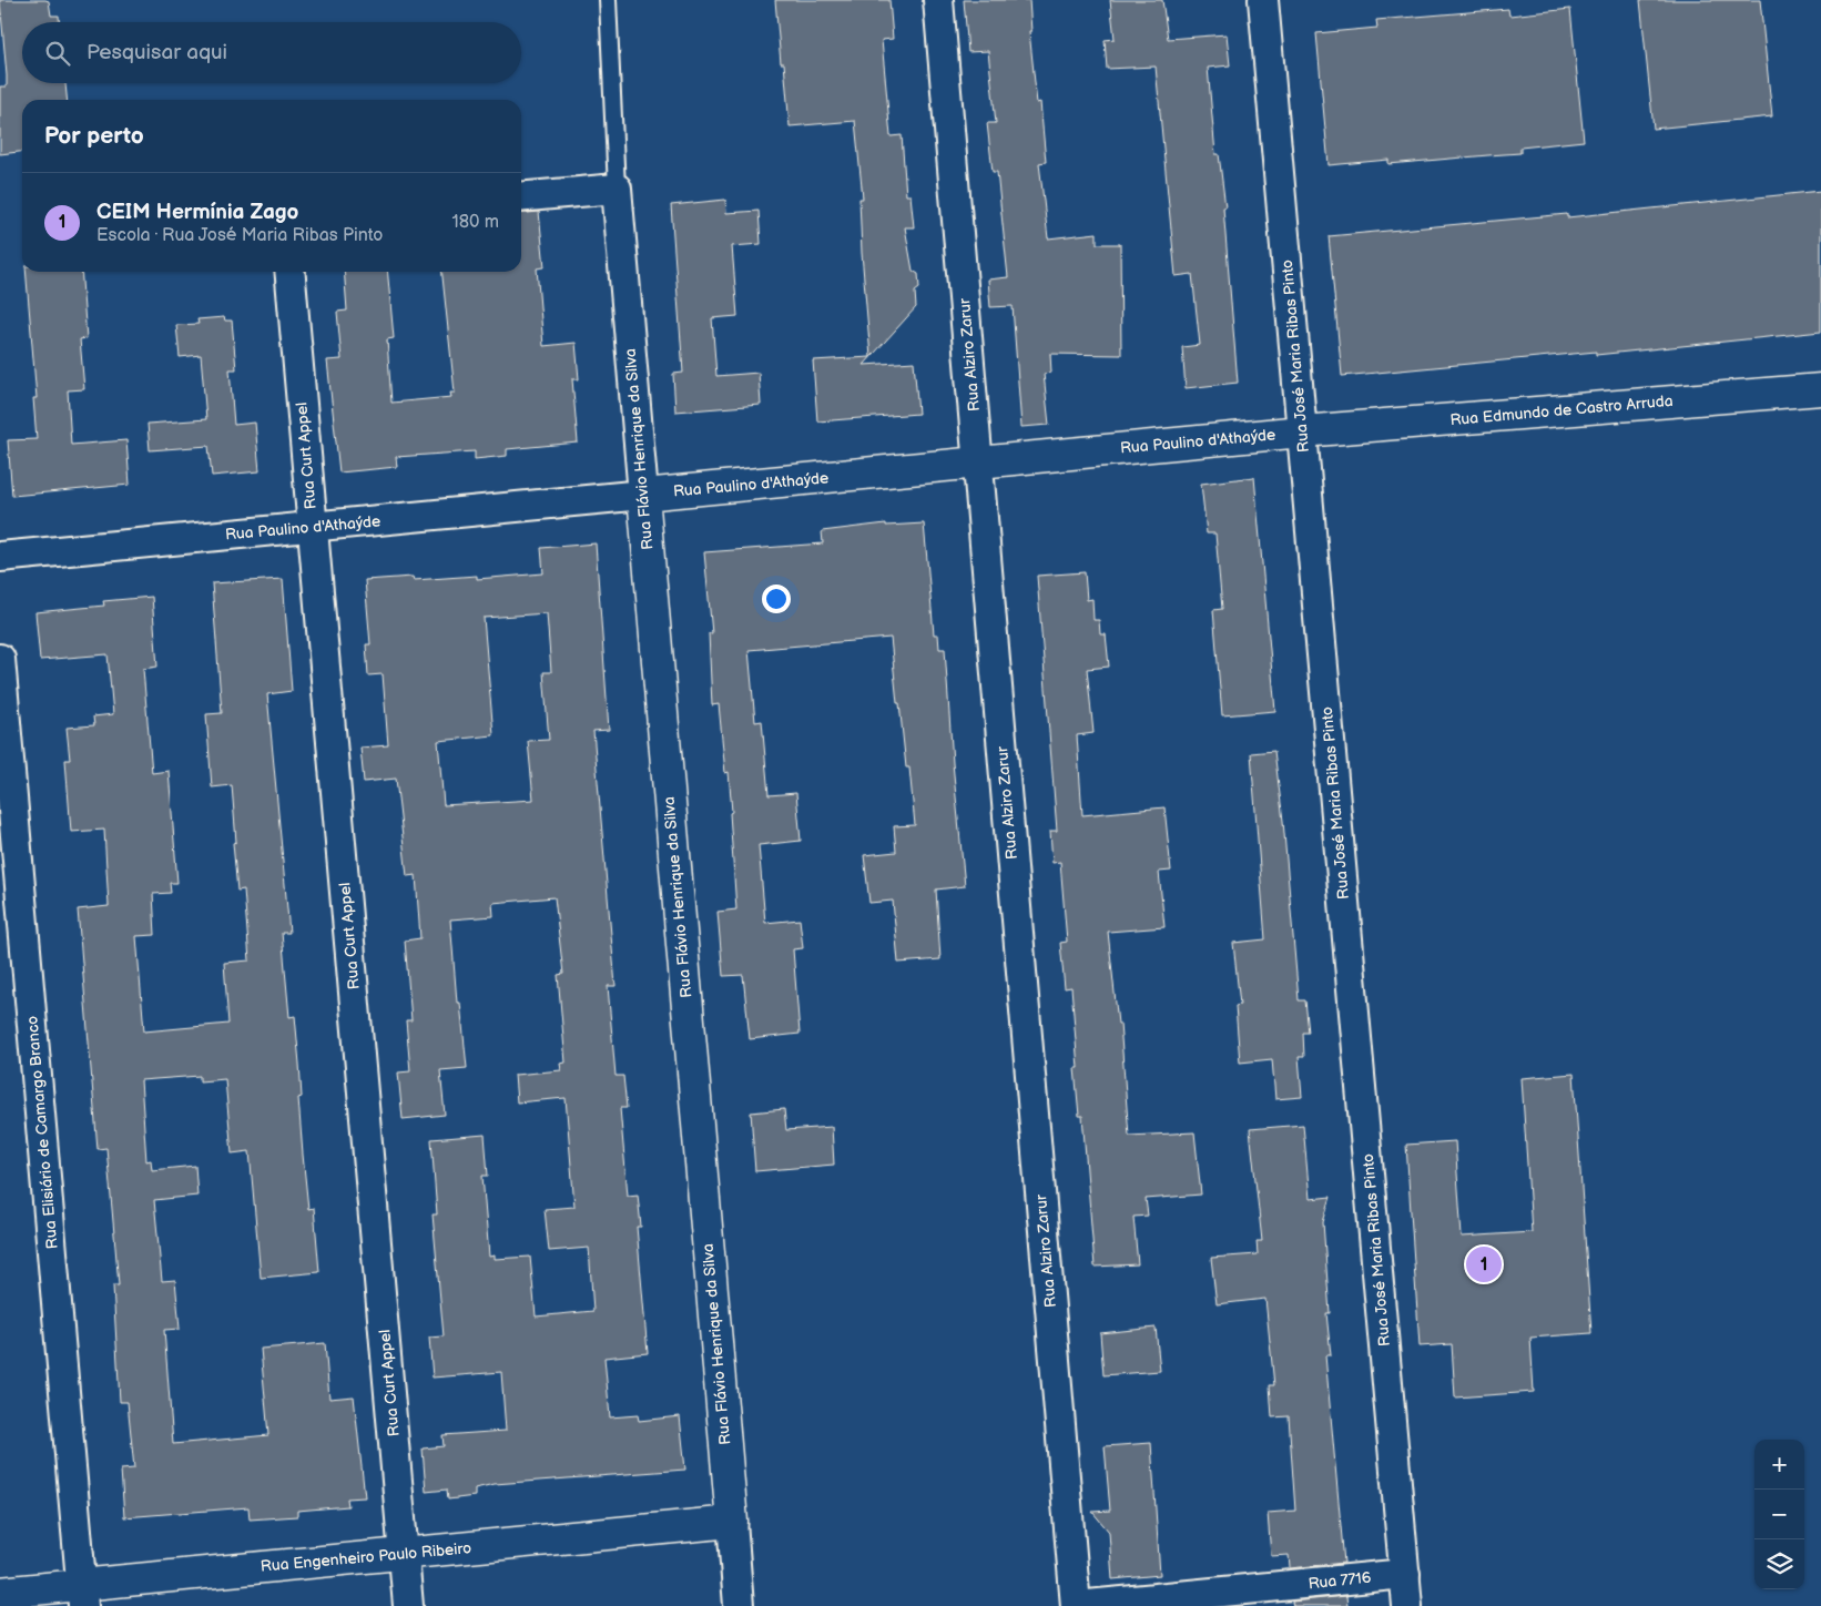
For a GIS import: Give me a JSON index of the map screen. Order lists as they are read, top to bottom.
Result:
{
  "streets": {
    "street": [
      "Rua Alziro Zarur",
      "Rua José Maria Ribas Pinto",
      "Rua Edmundo de Castro Arruda",
      "Rua Paulino d'Athaýde",
      "Rua Flávio Henrique da Silva",
      "Rua Curt Appel",
      "Rua Elisiário de Camargo Branco",
      "Rua Engenheiro Paulo Ribeiro",
      "Rua 7716"
    ]
  },
  "crossings": [
    ["Rua Alziro Zarur", "Rua Paulino d'Athaýde"],
    ["Rua Alziro Zarur", "Rua 7716"],
    ["Rua José Maria Ribas Pinto", "Rua Edmundo de Castro Arruda"],
    ["Rua José Maria Ribas Pinto", "Rua Paulino d'Athaýde"],
    ["Rua José Maria Ribas Pinto", "Rua 7716"],
    ["Rua Edmundo de Castro Arruda", "Rua Paulino d'Athaýde"],
    ["Rua Paulino d'Athaýde", "Rua Flávio Henrique da Silva"],
    ["Rua Paulino d'Athaýde", "Rua Curt Appel"],
    ["Rua Flávio Henrique da Silva", "Rua Engenheiro Paulo Ribeiro"],
    ["Rua Curt Appel", "Rua Engenheiro Paulo Ribeiro"],
    ["Rua Elisiário de Camargo Branco", "Rua Engenheiro Paulo Ribeiro"]
  ],
  "page": {
    "search": "Pesquisar aqui",
    "heading": "Por perto",
    "list": [
      {
        "mark": "1",
        "name": "CEIM Hermínia Zago",
        "note": "Escola · Rua José Maria Ribas Pinto",
        "value": "180 m"
      }
    ],
    "pins": "1",
    "map_buttons": ["+", "−"]
  }
}
